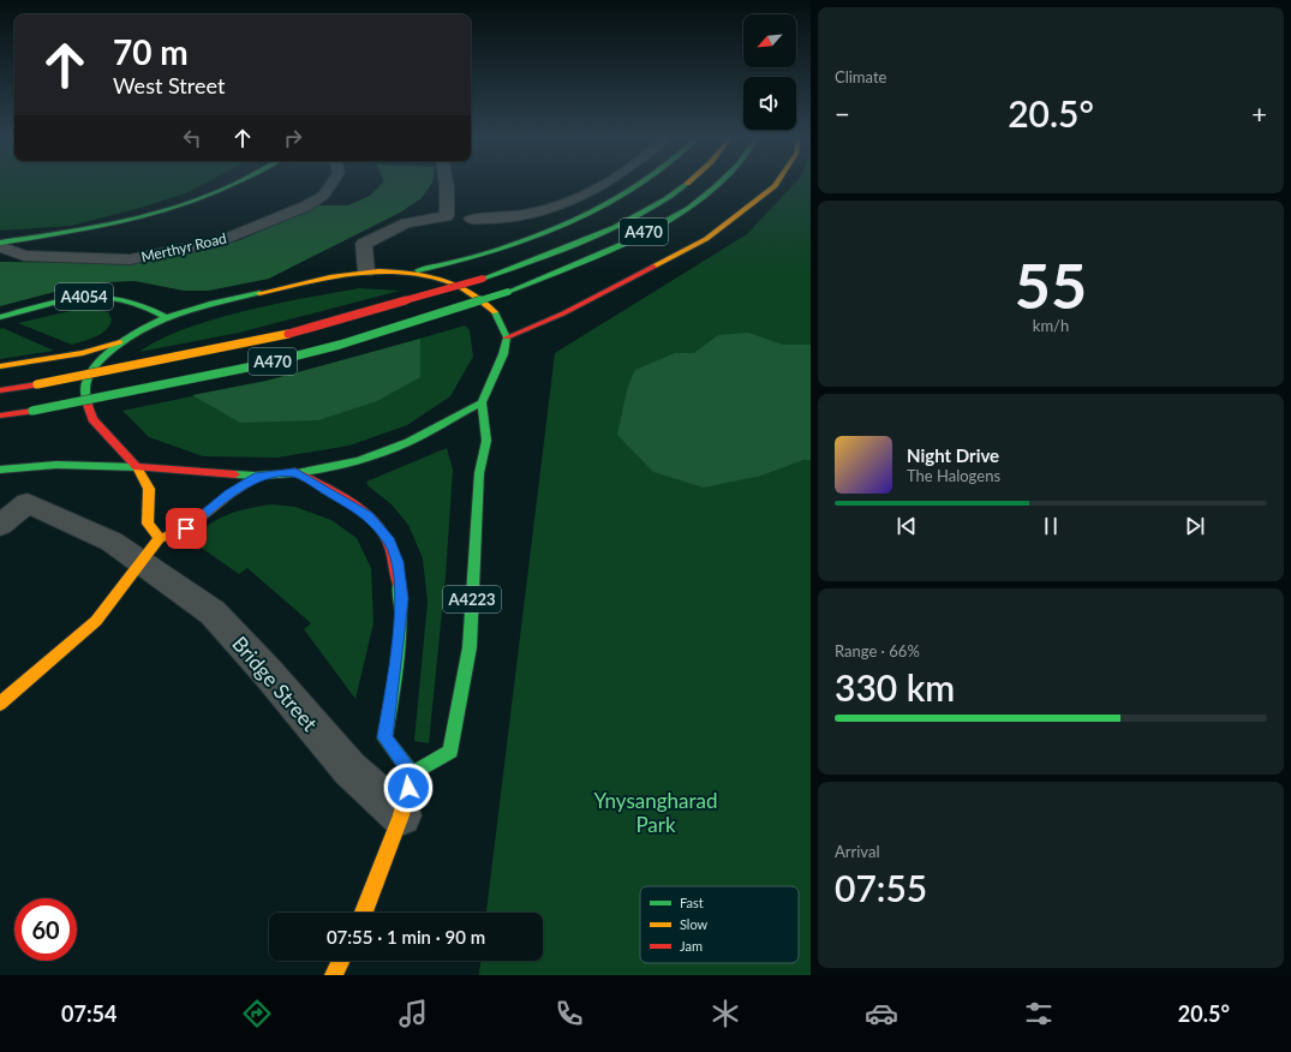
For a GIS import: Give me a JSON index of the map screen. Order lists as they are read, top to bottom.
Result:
{
  "streets": {
    "main road": ["A470", "A4054", "A4223"],
    "street": ["Merthyr Road", "Bridge Street"]
  },
  "parks": ["Ynysangharad Park"],
  "legend": ["Fast", "Slow", "Jam"],
  "north": "bottom left",
  "page": {
    "tile": [
      "Climate",
      ["55", "km/h"],
      ["Range · 66%", "330 km"],
      ["Arrival", "07:55"]
    ],
    "turn": ["70 m", "West Street"],
    "heat": ["−", "20.5°", "+"],
    "song": ["Night Drive", "The Halogens"],
    "limit": "60",
    "trip": "07:55 · 1 min · 90 m",
    "tabs": ["07:54", "20.5°"]
  }
}
